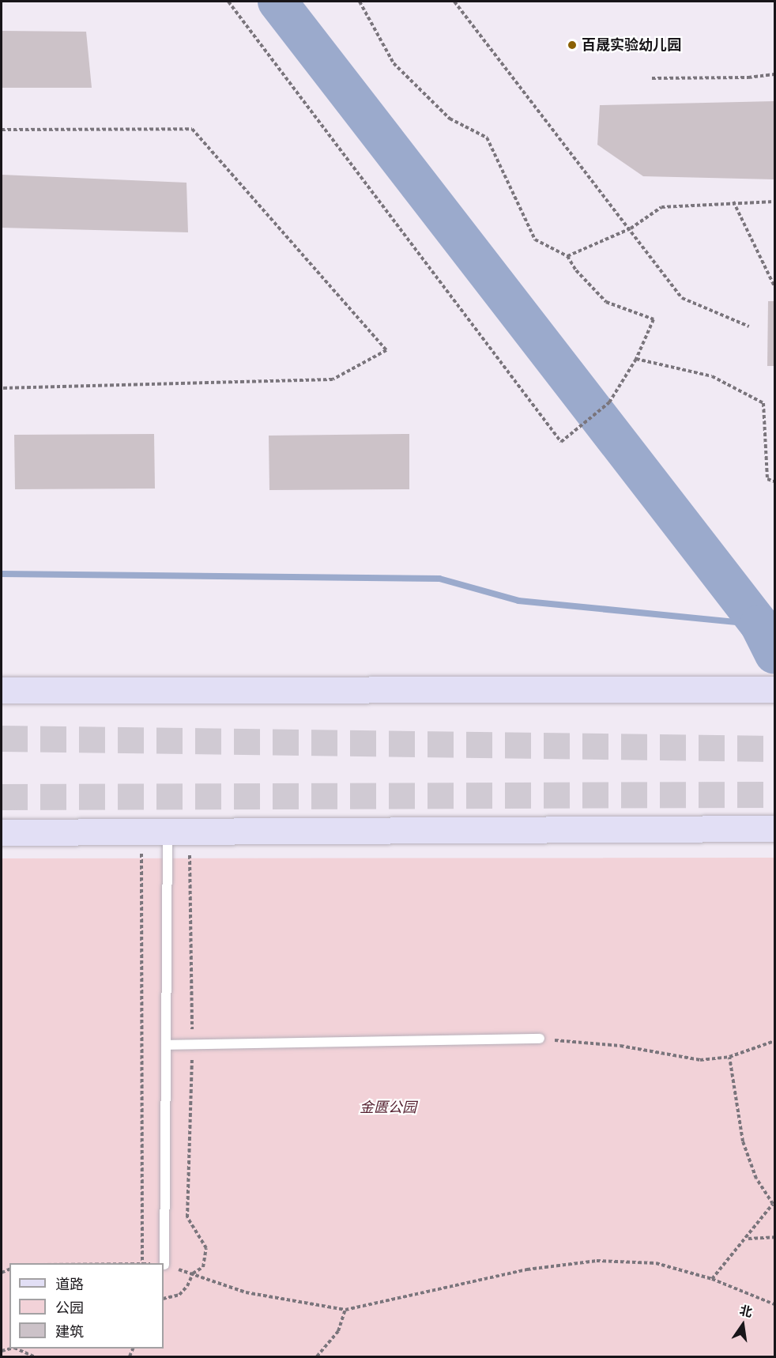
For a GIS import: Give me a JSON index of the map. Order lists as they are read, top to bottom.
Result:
{
  "parks": ["金匮公园"],
  "places": ["百晟实验幼儿园"],
  "legend": ["道路", "公园", "建筑"],
  "north": "top"
}
